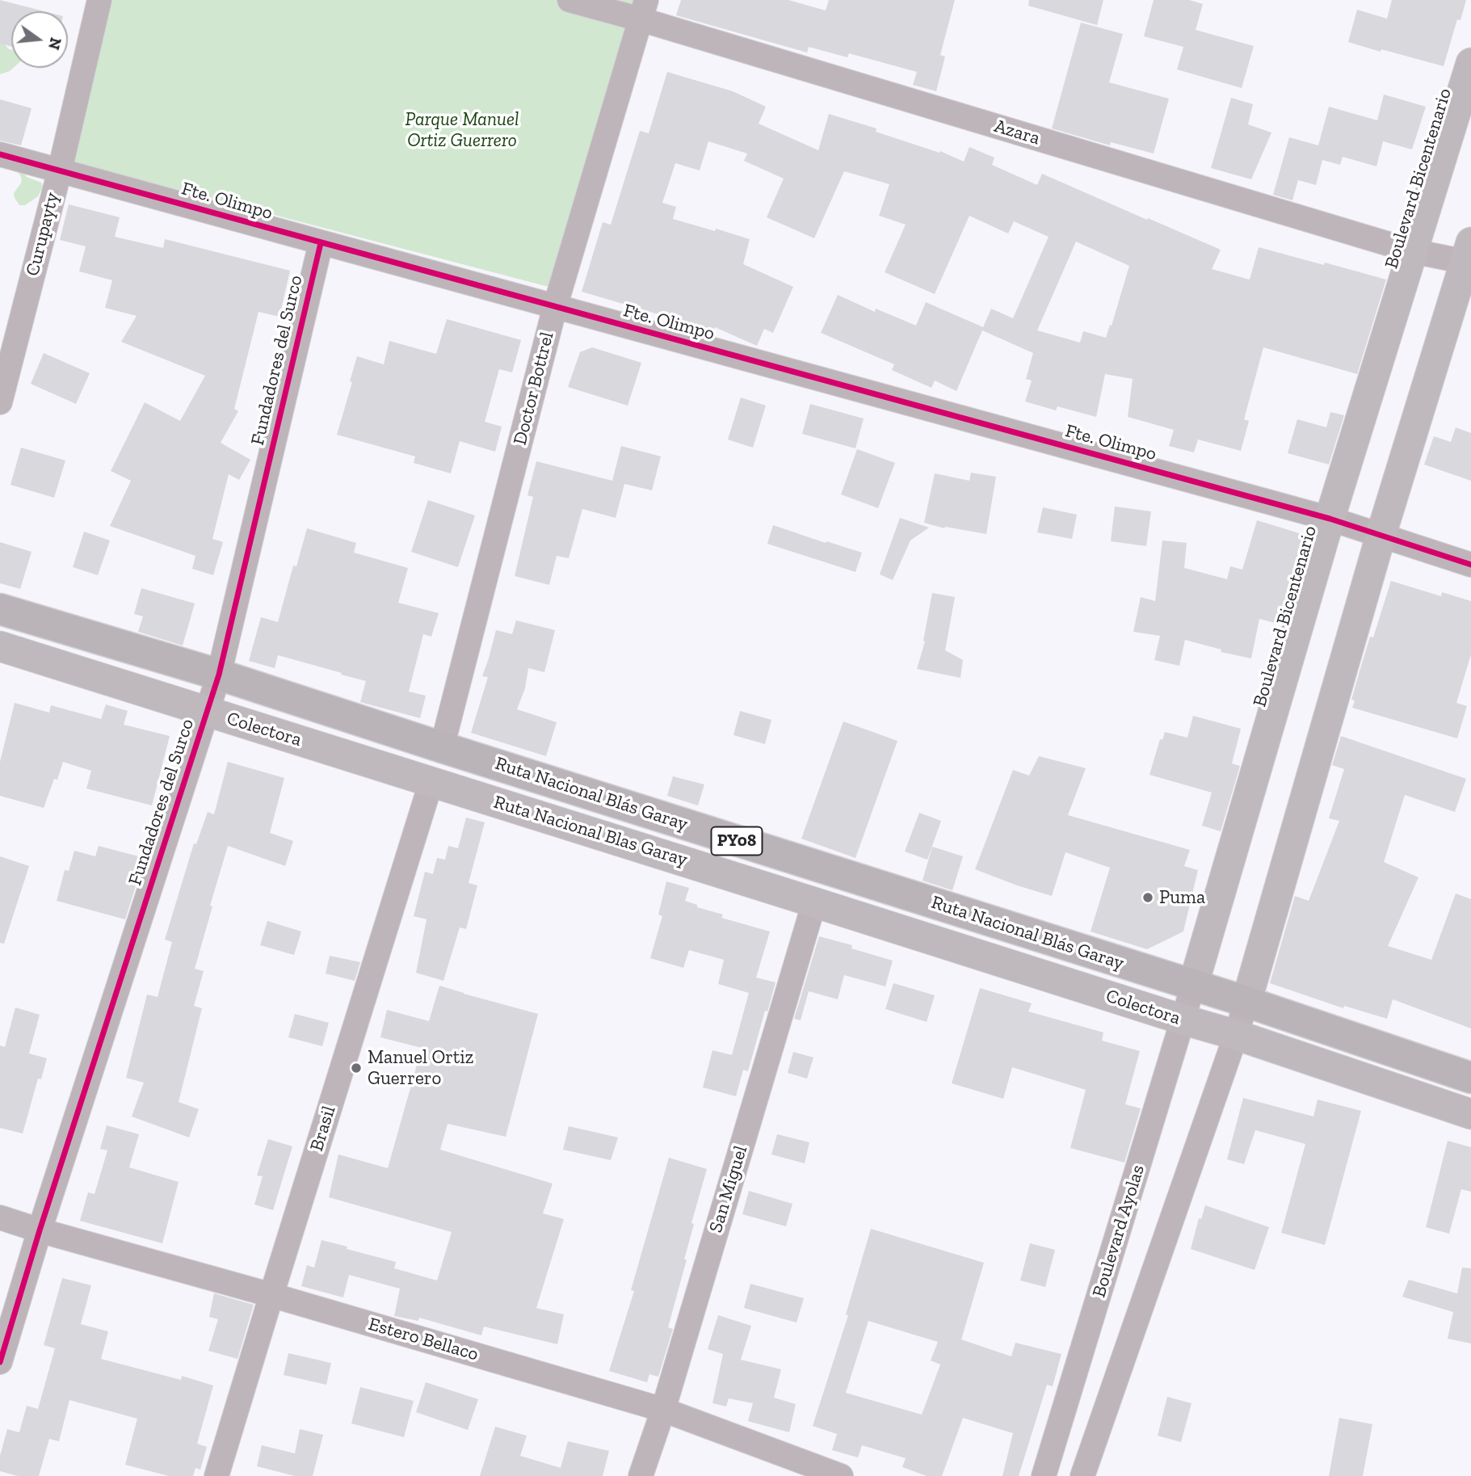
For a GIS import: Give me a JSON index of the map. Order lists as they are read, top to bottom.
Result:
{
  "streets": {
    "highway": ["Ruta Nacional Blás Garay", "PY08"],
    "main road": ["Boulevard Bicentenario", "Colectora", "Ruta Nacional Blas Garay"],
    "street": [
      "Azara",
      "Fte. Olimpo",
      "Curupayty",
      "Fundadores del Surco",
      "Doctor Bottrel",
      "Brasil",
      "San Miguel",
      "Boulevard Ayolas",
      "Estero Bellaco"
    ]
  },
  "crossings": [
    ["Azara", "Boulevard Bicentenario"],
    ["Azara", "Doctor Bottrel"],
    ["Boulevard Bicentenario", "Fte. Olimpo"],
    ["Boulevard Bicentenario", "Ruta Nacional Blás Garay"],
    ["Boulevard Bicentenario", "Boulevard Ayolas"],
    ["Fte. Olimpo", "Curupayty"],
    ["Fte. Olimpo", "Fundadores del Surco"],
    ["Fte. Olimpo", "Doctor Bottrel"],
    ["Fundadores del Surco", "Colectora"],
    ["Fundadores del Surco", "Ruta Nacional Blás Garay"],
    ["Fundadores del Surco", "Estero Bellaco"],
    ["Doctor Bottrel", "Ruta Nacional Blás Garay"],
    ["Colectora", "Ruta Nacional Blas Garay"],
    ["Colectora", "Brasil"],
    ["Colectora", "San Miguel"],
    ["Colectora", "Boulevard Ayolas"],
    ["Ruta Nacional Blás Garay", "Boulevard Ayolas"],
    ["Ruta Nacional Blas Garay", "Brasil"],
    ["Ruta Nacional Blas Garay", "San Miguel"],
    ["Brasil", "Estero Bellaco"],
    ["San Miguel", "Estero Bellaco"]
  ],
  "parks": ["Parque Manuel Ortiz Guerrero"],
  "places": ["Puma", "Manuel Ortiz Guerrero"],
  "north": "right"
}
